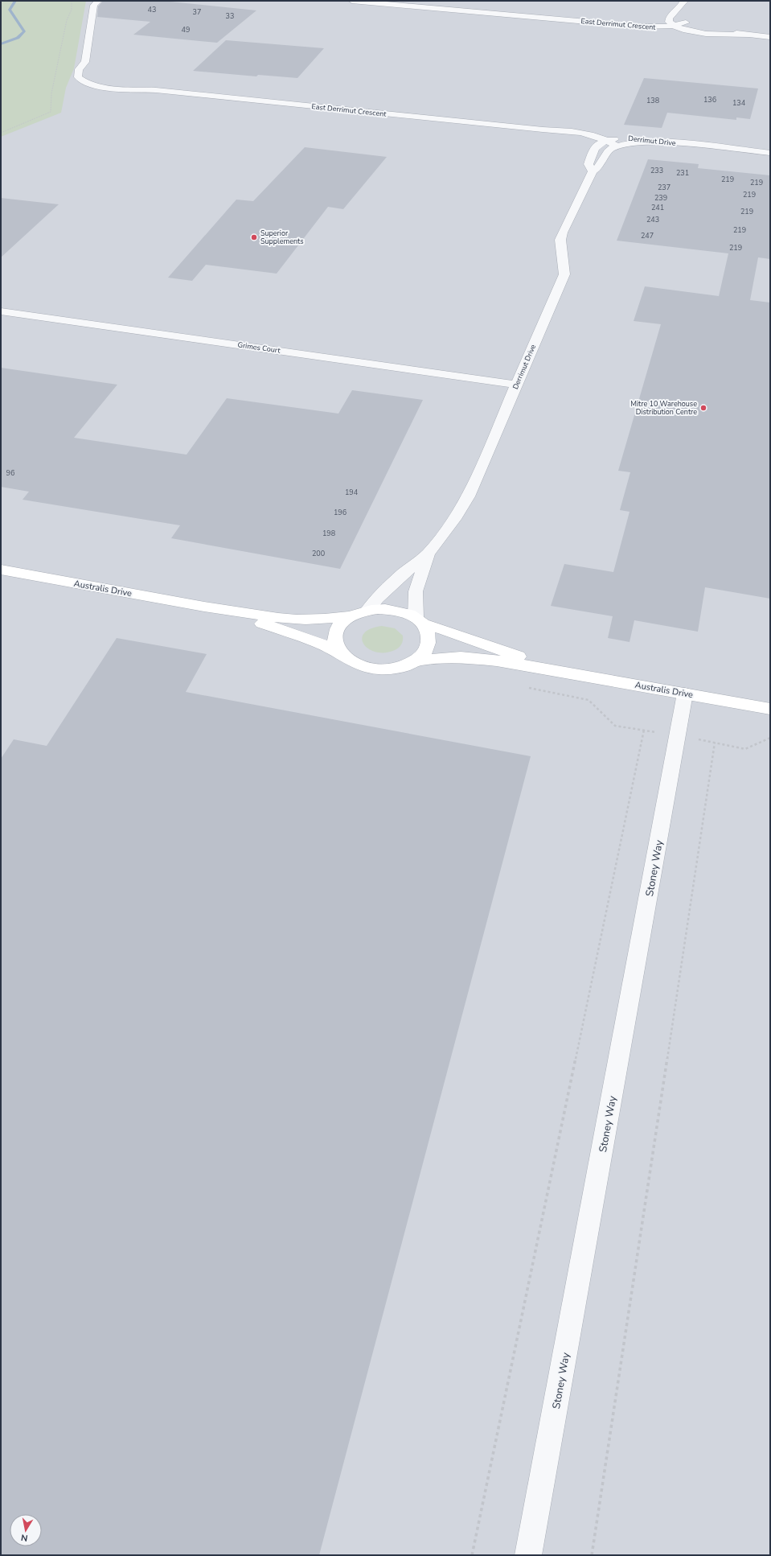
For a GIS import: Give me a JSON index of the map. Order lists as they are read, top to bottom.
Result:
{
  "streets": {
    "street": [
      "East Derrimut Crescent",
      "Derrimut Drive",
      "Grimes Court",
      "Australis Drive",
      "Stoney Way"
    ]
  },
  "crossings": [
    ["East Derrimut Crescent", "Derrimut Drive"],
    ["Derrimut Drive", "Grimes Court"],
    ["Derrimut Drive", "Australis Drive"],
    ["Australis Drive", "Stoney Way"]
  ],
  "places": ["Superior Supplements", "Mitre 10 Warehouse Distribution Centre"],
  "house_numbers": [
    "43",
    "37",
    "33",
    "49",
    "136",
    "138",
    "134",
    "233",
    "231",
    "219",
    "219",
    "237",
    "219",
    "239",
    "241",
    "219",
    "243",
    "219",
    "247",
    "219",
    "96",
    "194",
    "196",
    "198",
    "200"
  ],
  "north": "bottom"
}
